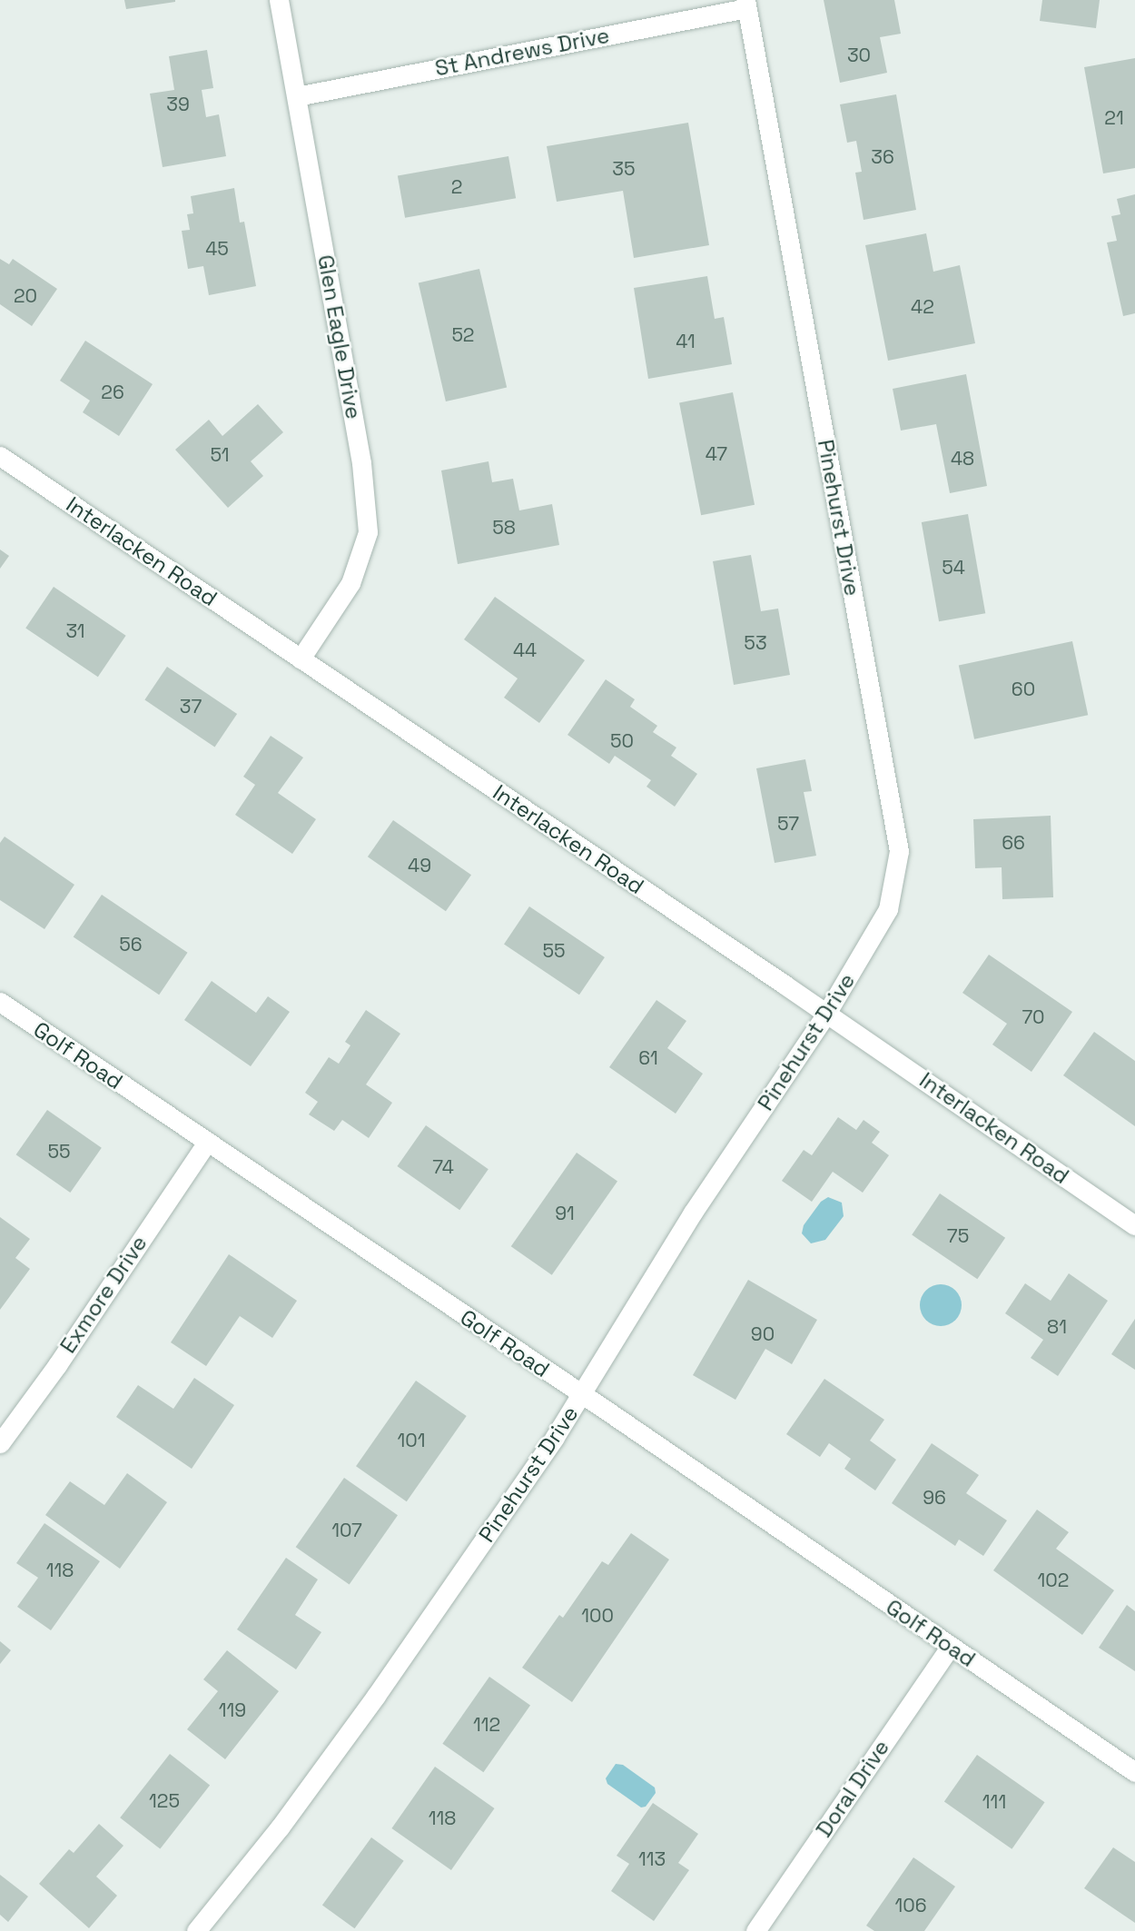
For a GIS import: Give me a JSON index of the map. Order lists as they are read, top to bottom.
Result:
{
  "streets": {
    "street": [
      "St Andrews Drive",
      "Glen Eagle Drive",
      "Pinehurst Drive",
      "Interlacken Road",
      "Golf Road",
      "Exmore Drive",
      "Doral Drive"
    ]
  },
  "crossings": [
    ["St Andrews Drive", "Glen Eagle Drive"],
    ["St Andrews Drive", "Pinehurst Drive"],
    ["Glen Eagle Drive", "Interlacken Road"],
    ["Pinehurst Drive", "Interlacken Road"],
    ["Pinehurst Drive", "Golf Road"],
    ["Golf Road", "Exmore Drive"],
    ["Golf Road", "Doral Drive"]
  ],
  "house_numbers": [
    "30",
    "39",
    "21",
    "36",
    "35",
    "2",
    "45",
    "20",
    "42",
    "52",
    "41",
    "26",
    "47",
    "51",
    "48",
    "58",
    "54",
    "31",
    "53",
    "44",
    "60",
    "37",
    "50",
    "57",
    "66",
    "49",
    "56",
    "55",
    "70",
    "61",
    "55",
    "74",
    "91",
    "75",
    "81",
    "90",
    "101",
    "96",
    "107",
    "118",
    "102",
    "100",
    "119",
    "112",
    "125",
    "111",
    "118",
    "113",
    "106"
  ]
}
